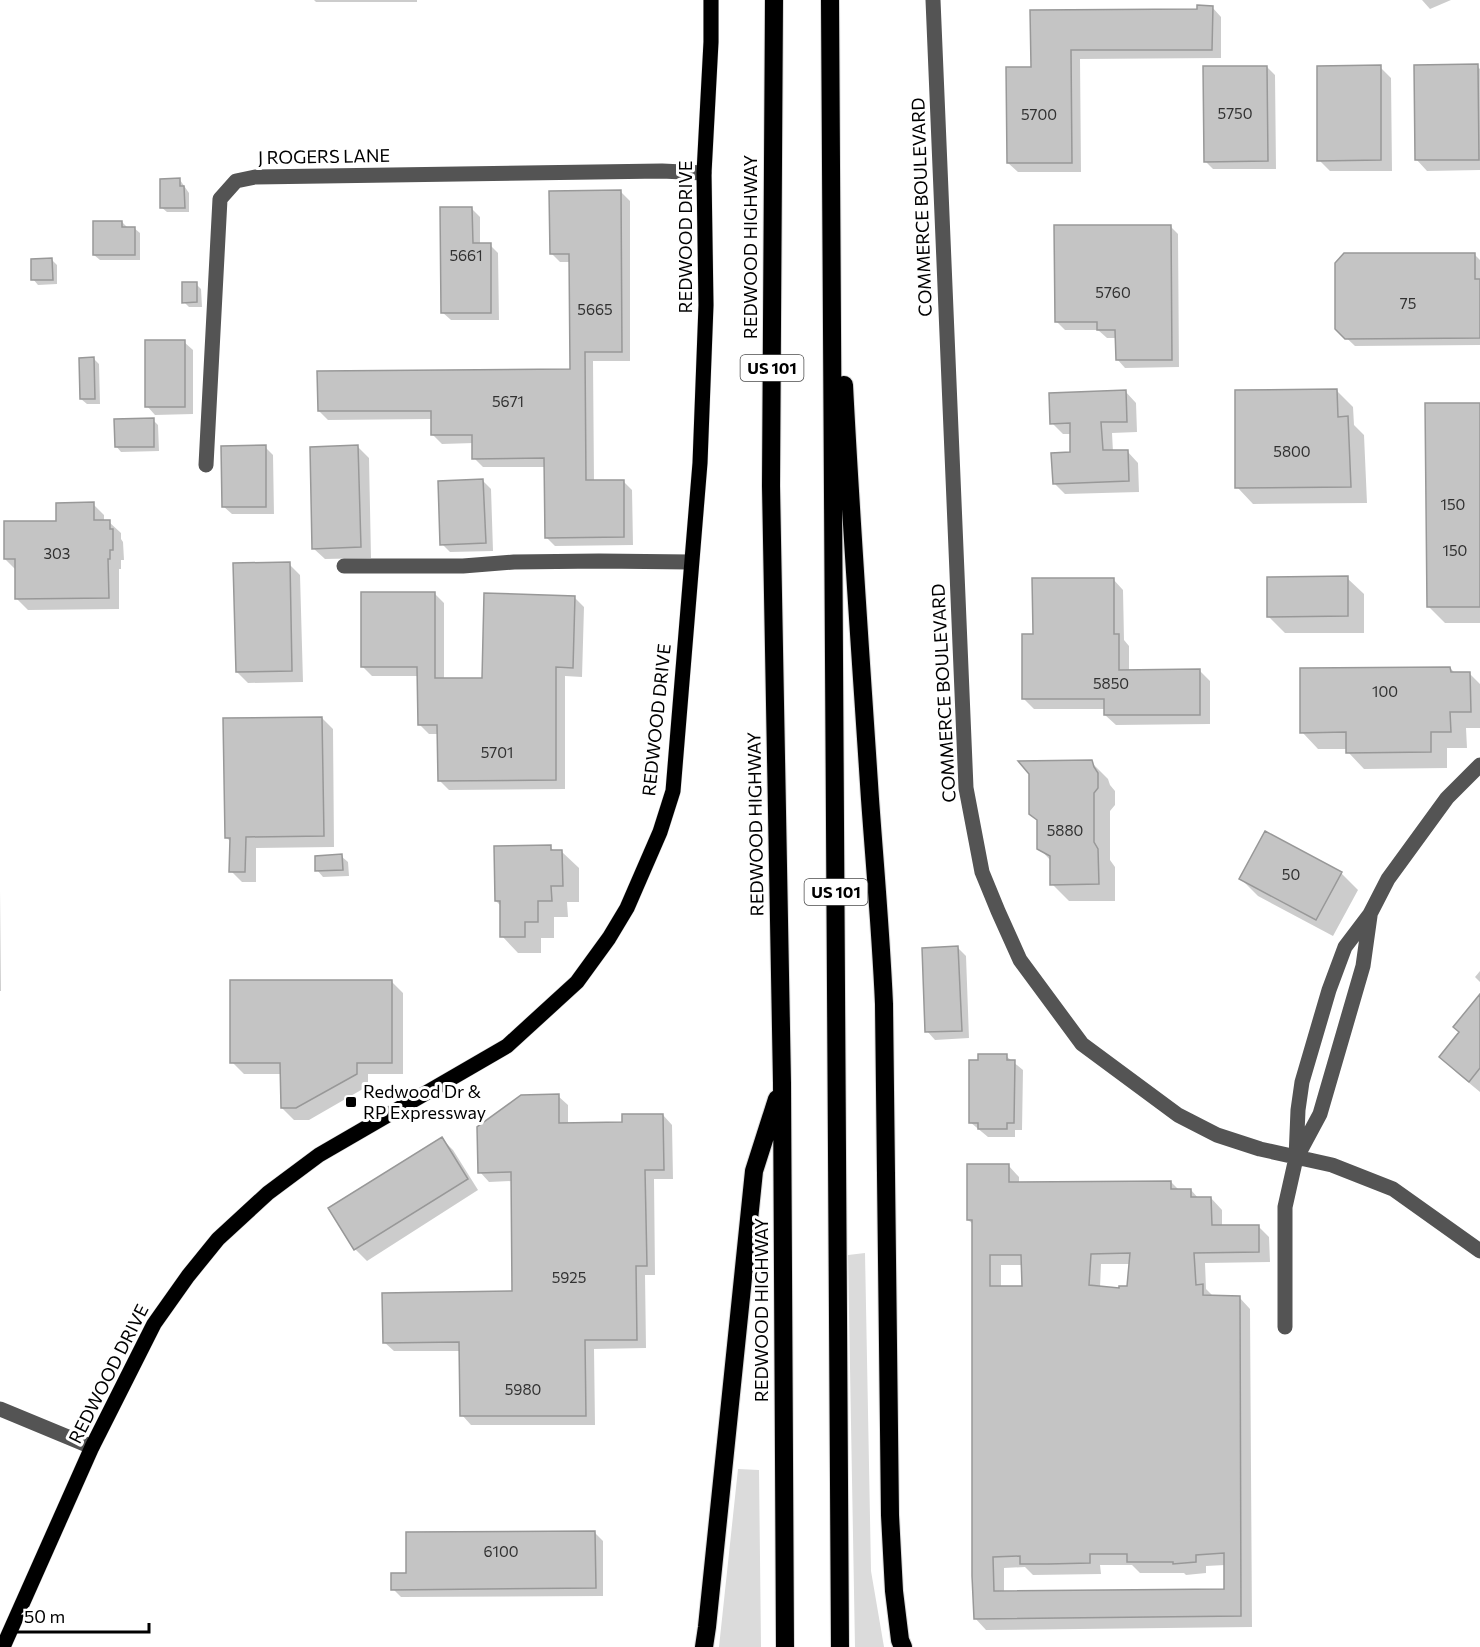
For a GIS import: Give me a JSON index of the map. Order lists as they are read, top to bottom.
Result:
{
  "streets": {
    "highway": ["REDWOOD HIGHWAY", "US 101"],
    "main road": ["REDWOOD DRIVE"],
    "street": ["J ROGERS LANE", "COMMERCE BOULEVARD"]
  },
  "crossings": [
    ["J ROGERS LANE", "REDWOOD DRIVE"]
  ],
  "places": {
    "transit": ["Redwood Dr & RP Expressway"]
  },
  "house_numbers": [
    "5750",
    "5700",
    "5661",
    "5760",
    "75",
    "5665",
    "5671",
    "5800",
    "150",
    "150",
    "303",
    "5850",
    "100",
    "5701",
    "5880",
    "50",
    "5925",
    "5980",
    "6100"
  ],
  "scale_bar": "50 m"
}
